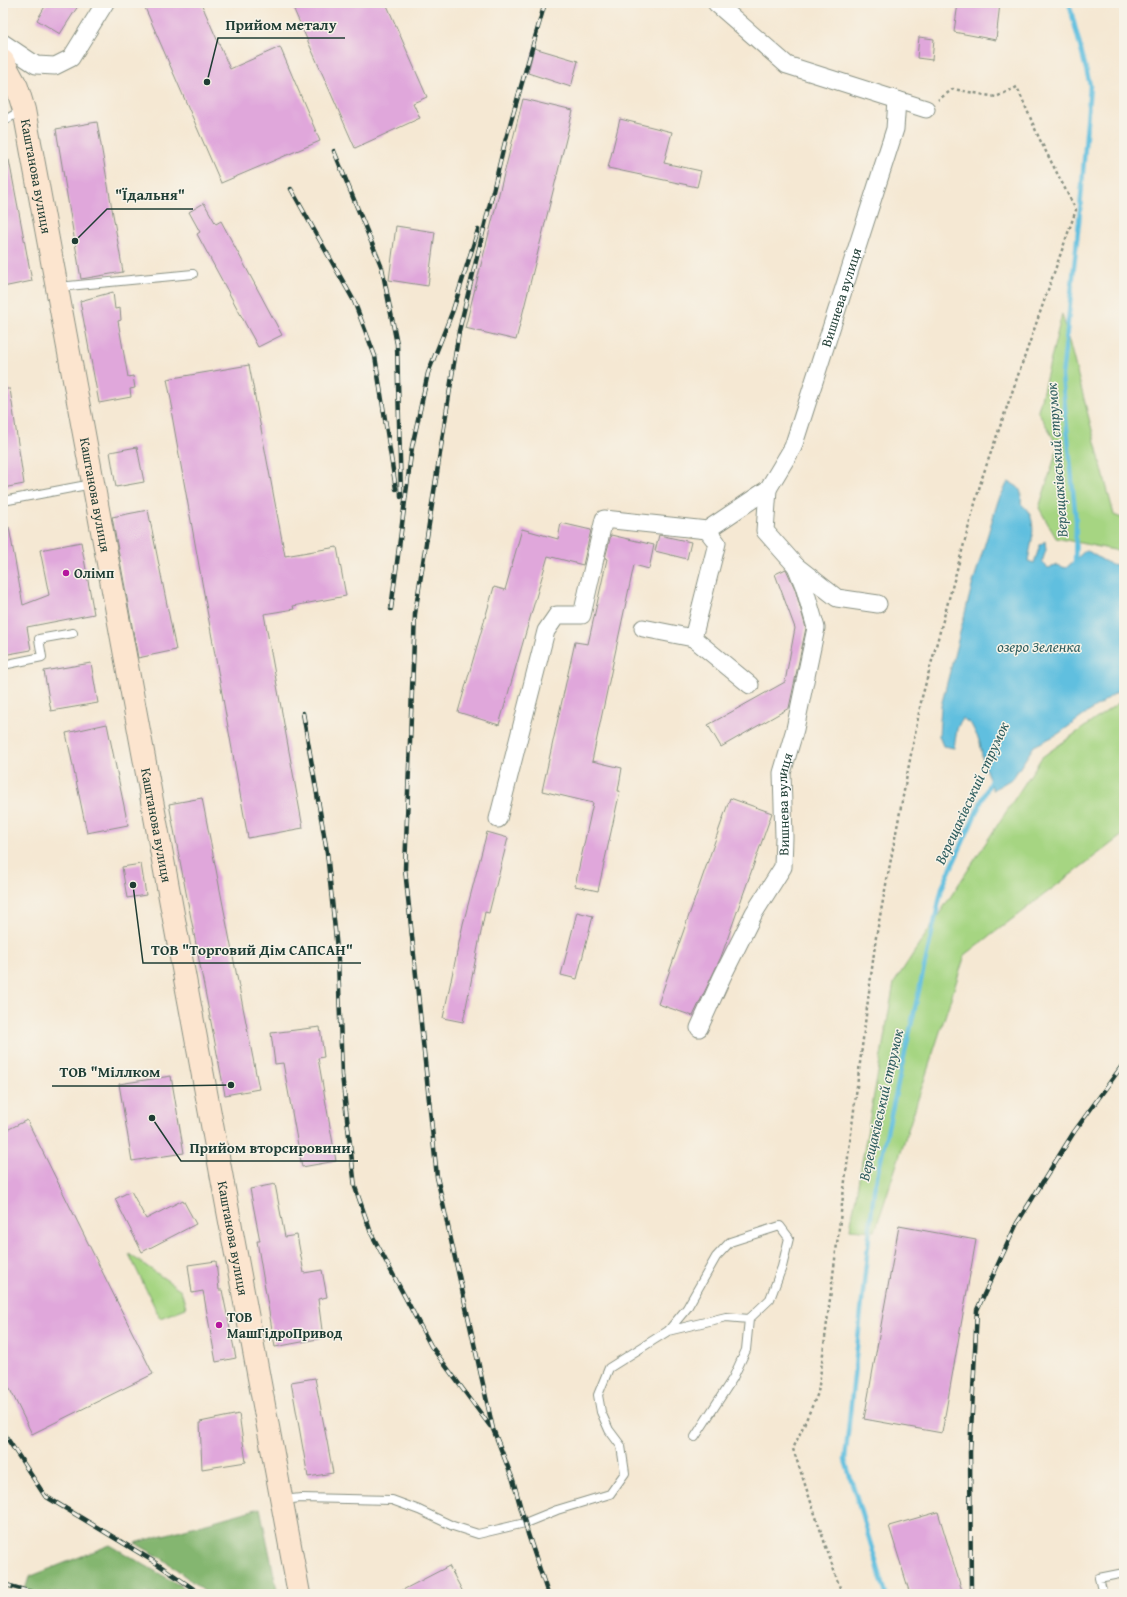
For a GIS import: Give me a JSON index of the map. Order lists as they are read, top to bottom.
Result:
{
  "streets": {
    "street": ["Каштанова вулиця", "Вишнева вулиця"]
  },
  "water": ["Верещаківський струмок", "озеро Зеленка"],
  "places": [
    "Прийом металу",
    "\"Їдальня\"",
    "Олімп",
    "ТОВ \"Торговий Дім САПСАН\"",
    "ТОВ \"Міллком",
    "Прийом вторсировини",
    "ТОВ МашГідроПривод"
  ]
}
